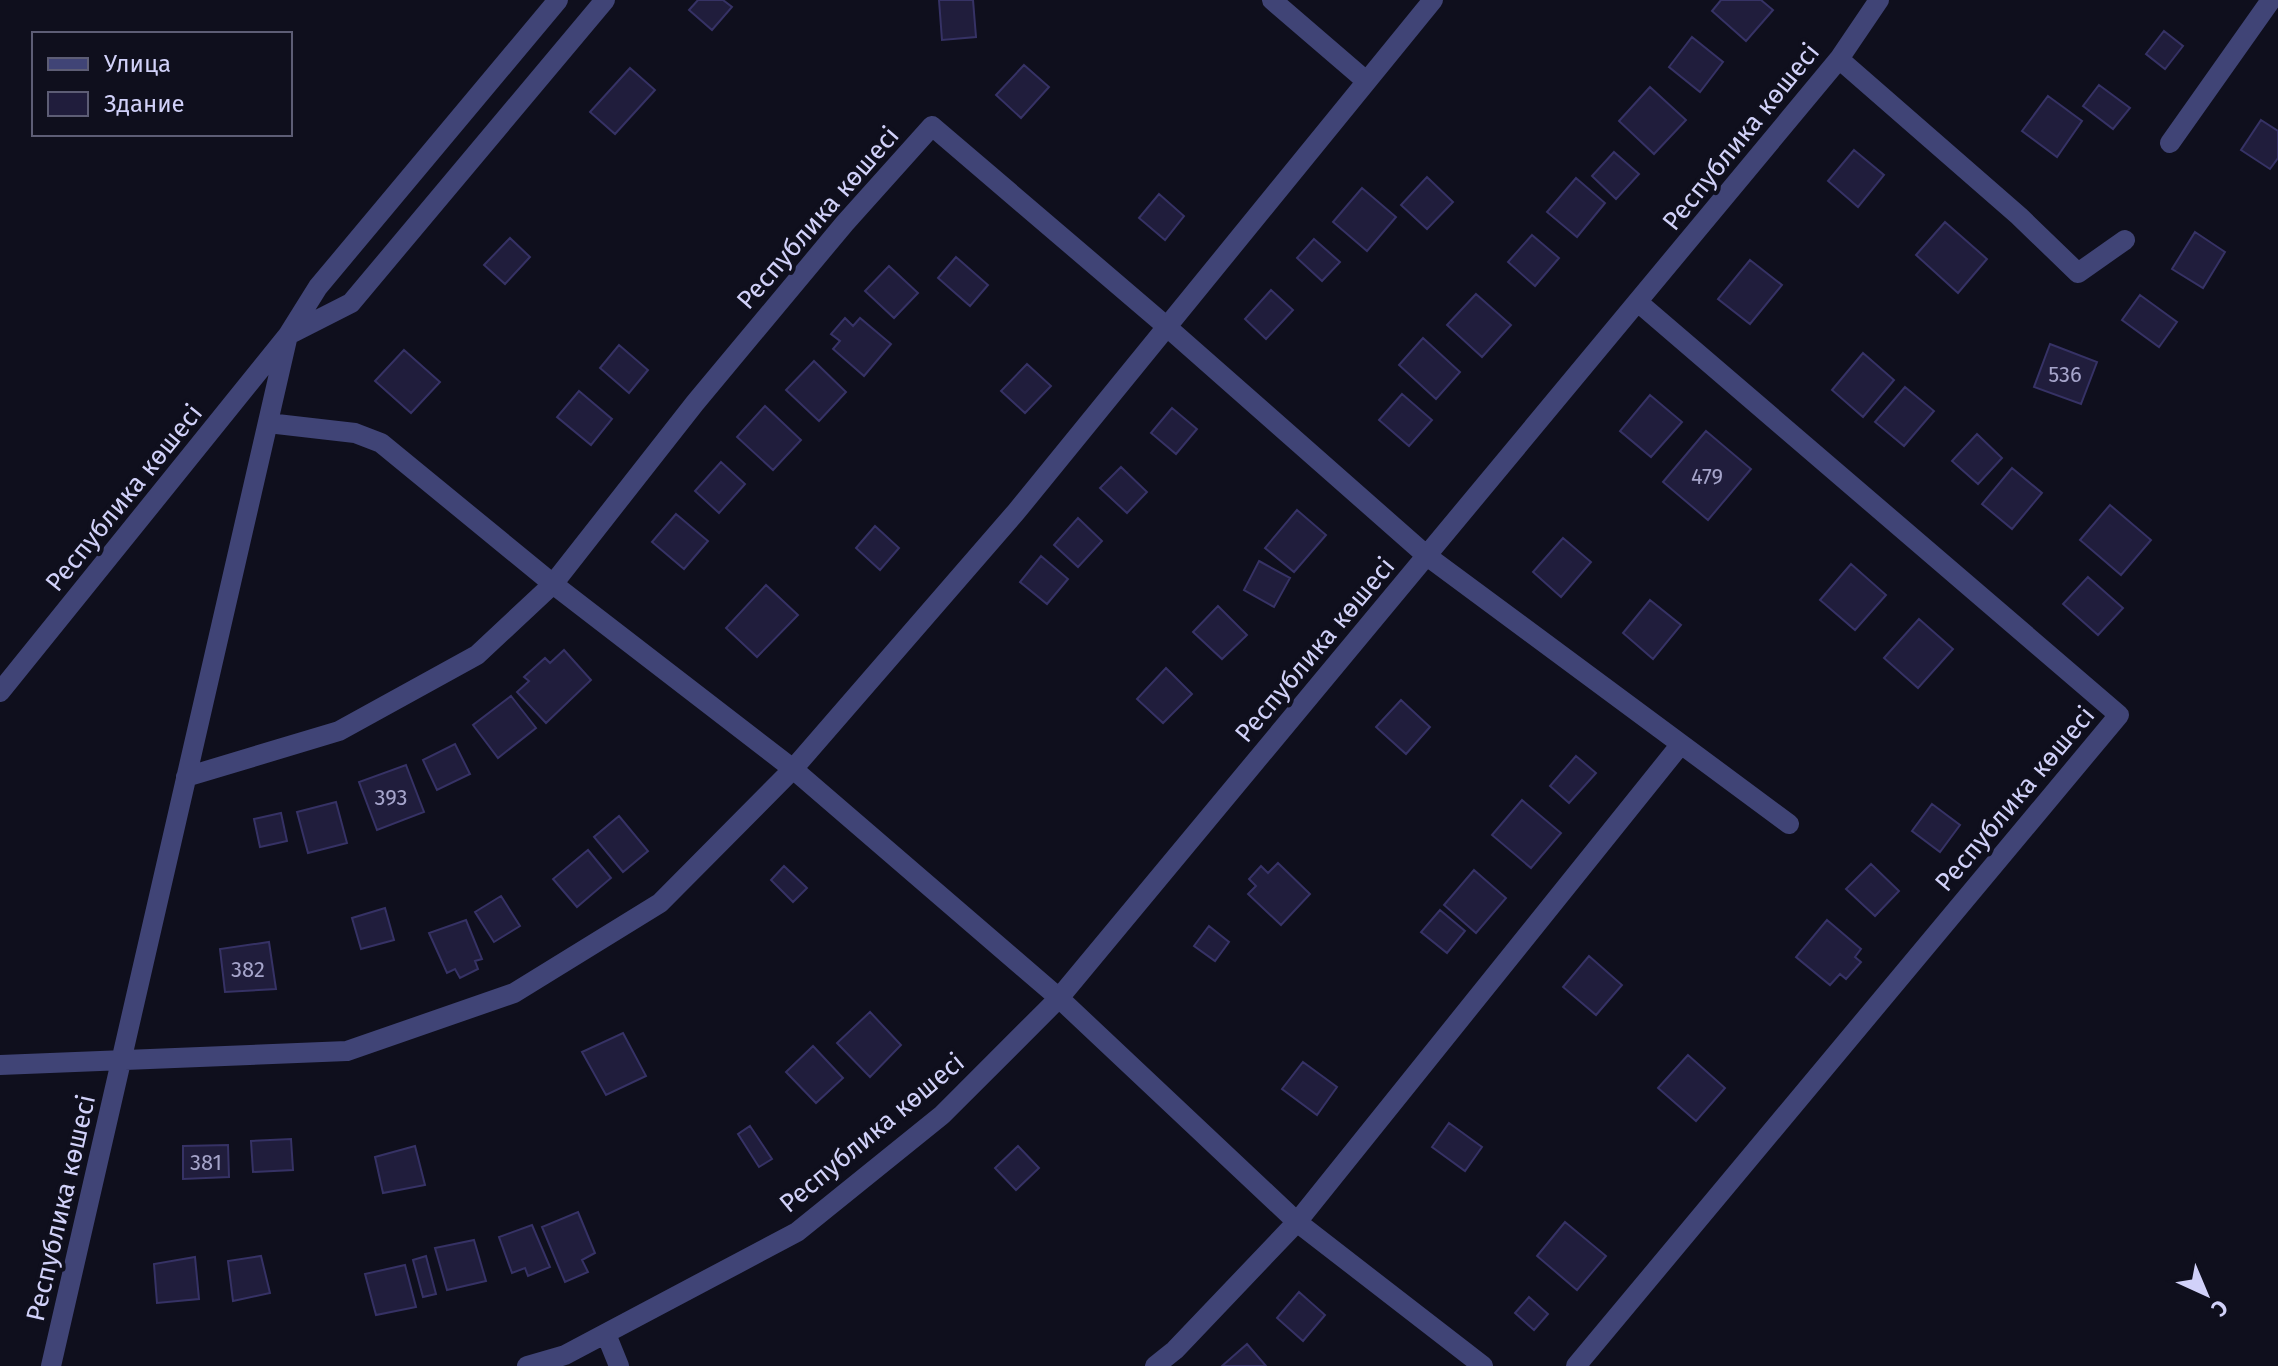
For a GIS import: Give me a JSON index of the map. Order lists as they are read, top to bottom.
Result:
{
  "streets": {
    "street": ["Республика көшесі"]
  },
  "house_numbers": [
    "536",
    "479",
    "393",
    "382",
    "381"
  ],
  "legend": ["Улица", "Здание"],
  "north": "bottom right"
}
